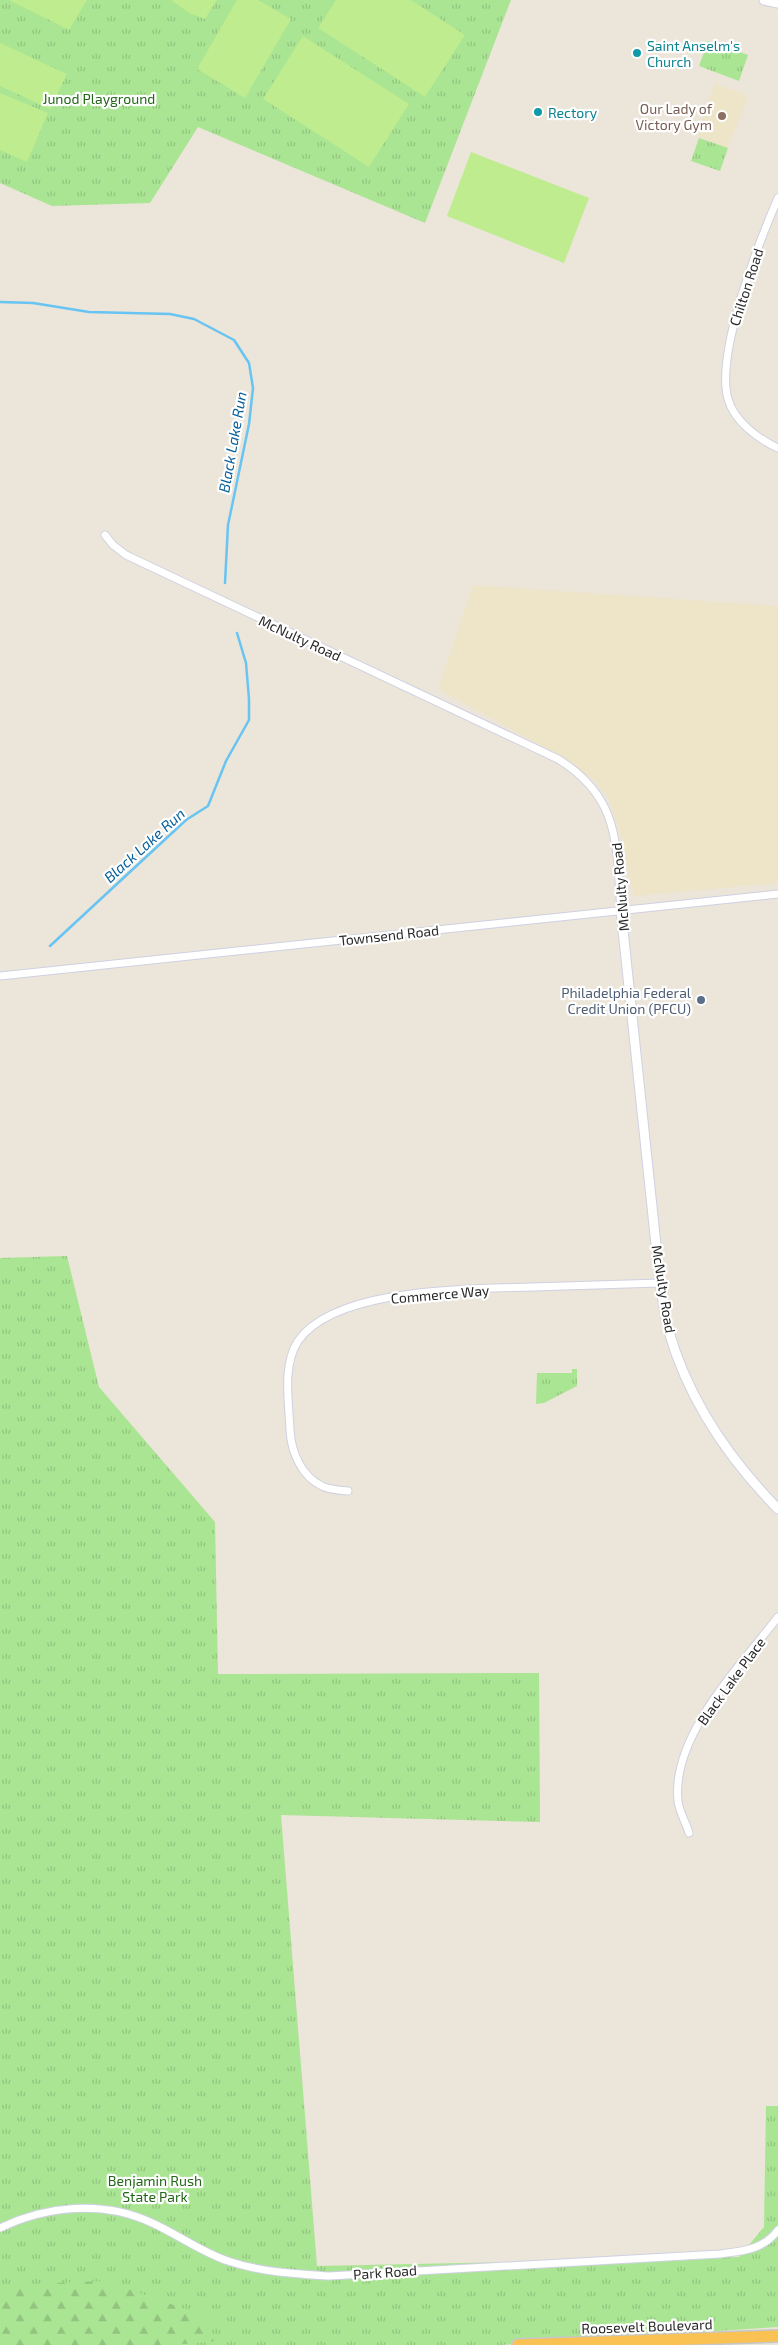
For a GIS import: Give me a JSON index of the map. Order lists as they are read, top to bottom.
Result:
{
  "streets": {
    "highway": ["Roosevelt Boulevard"],
    "street": [
      "Chilton Road",
      "McNulty Road",
      "Townsend Road",
      "Commerce Way",
      "Black Lake Place",
      "Park Road"
    ]
  },
  "crossings": [
    ["McNulty Road", "Townsend Road"],
    ["McNulty Road", "Commerce Way"]
  ],
  "water": ["Black Lake Run"],
  "parks": ["Junod Playground", "Benjamin Rush State Park"],
  "places": [
    "Saint Anselm's Church",
    "Rectory",
    "Our Lady of Victory Gym",
    "Philadelphia Federal Credit Union (PFCU)"
  ]
}
